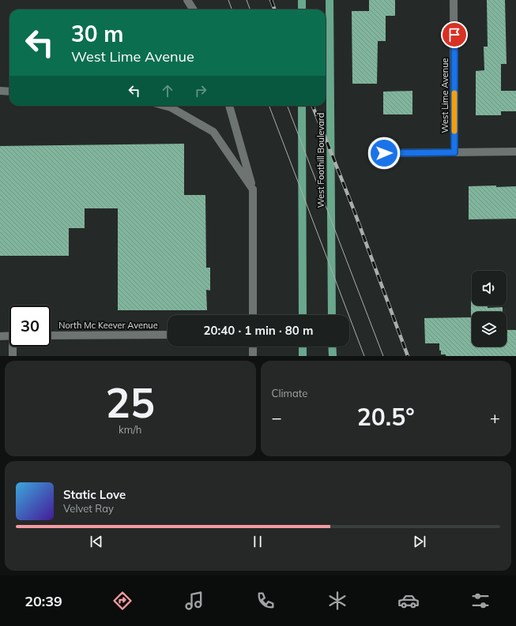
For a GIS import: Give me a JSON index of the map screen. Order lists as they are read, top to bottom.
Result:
{
  "streets": {
    "main road": ["West Foothill Boulevard"],
    "street": ["West Lime Avenue", "North Mc Keever Avenue"]
  },
  "page": {
    "turn": ["30 m", "West Lime Avenue"],
    "limit": "30",
    "trip": "20:40 · 1 min · 80 m",
    "tile": [
      ["25", "km/h"],
      "Climate"
    ],
    "heat": ["−", "20.5°", "+"],
    "song": ["Static Love", "Velvet Ray"],
    "tabs": "20:39"
  }
}
